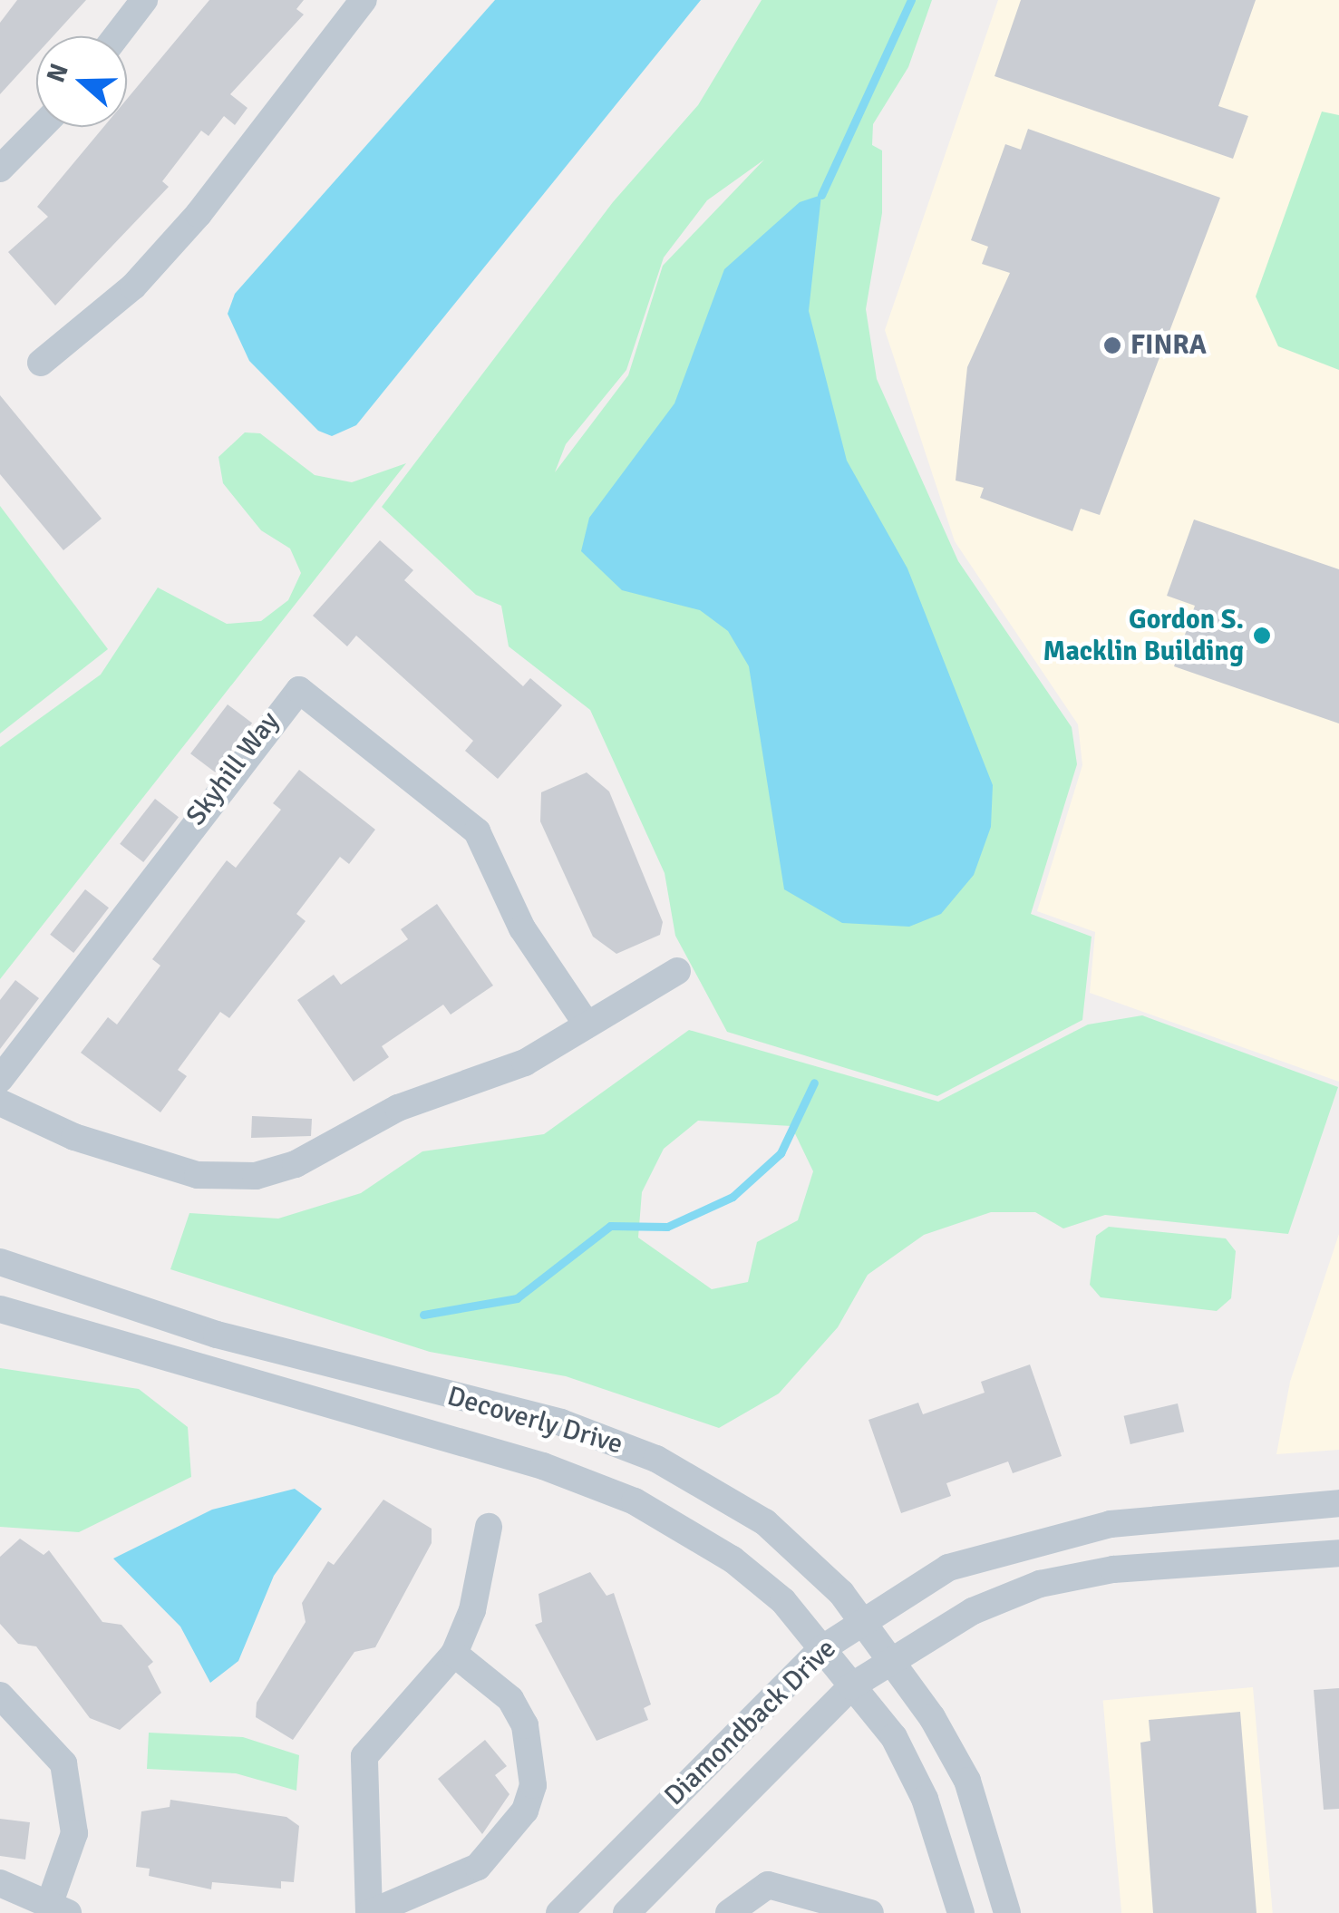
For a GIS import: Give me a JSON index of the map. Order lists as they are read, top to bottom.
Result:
{
  "streets": {
    "street": ["Skyhill Way", "Decoverly Drive", "Diamondback Drive"]
  },
  "crossings": [
    ["Decoverly Drive", "Diamondback Drive"]
  ],
  "places": ["FINRA", "Gordon S. Macklin Building"],
  "north": "left"
}
